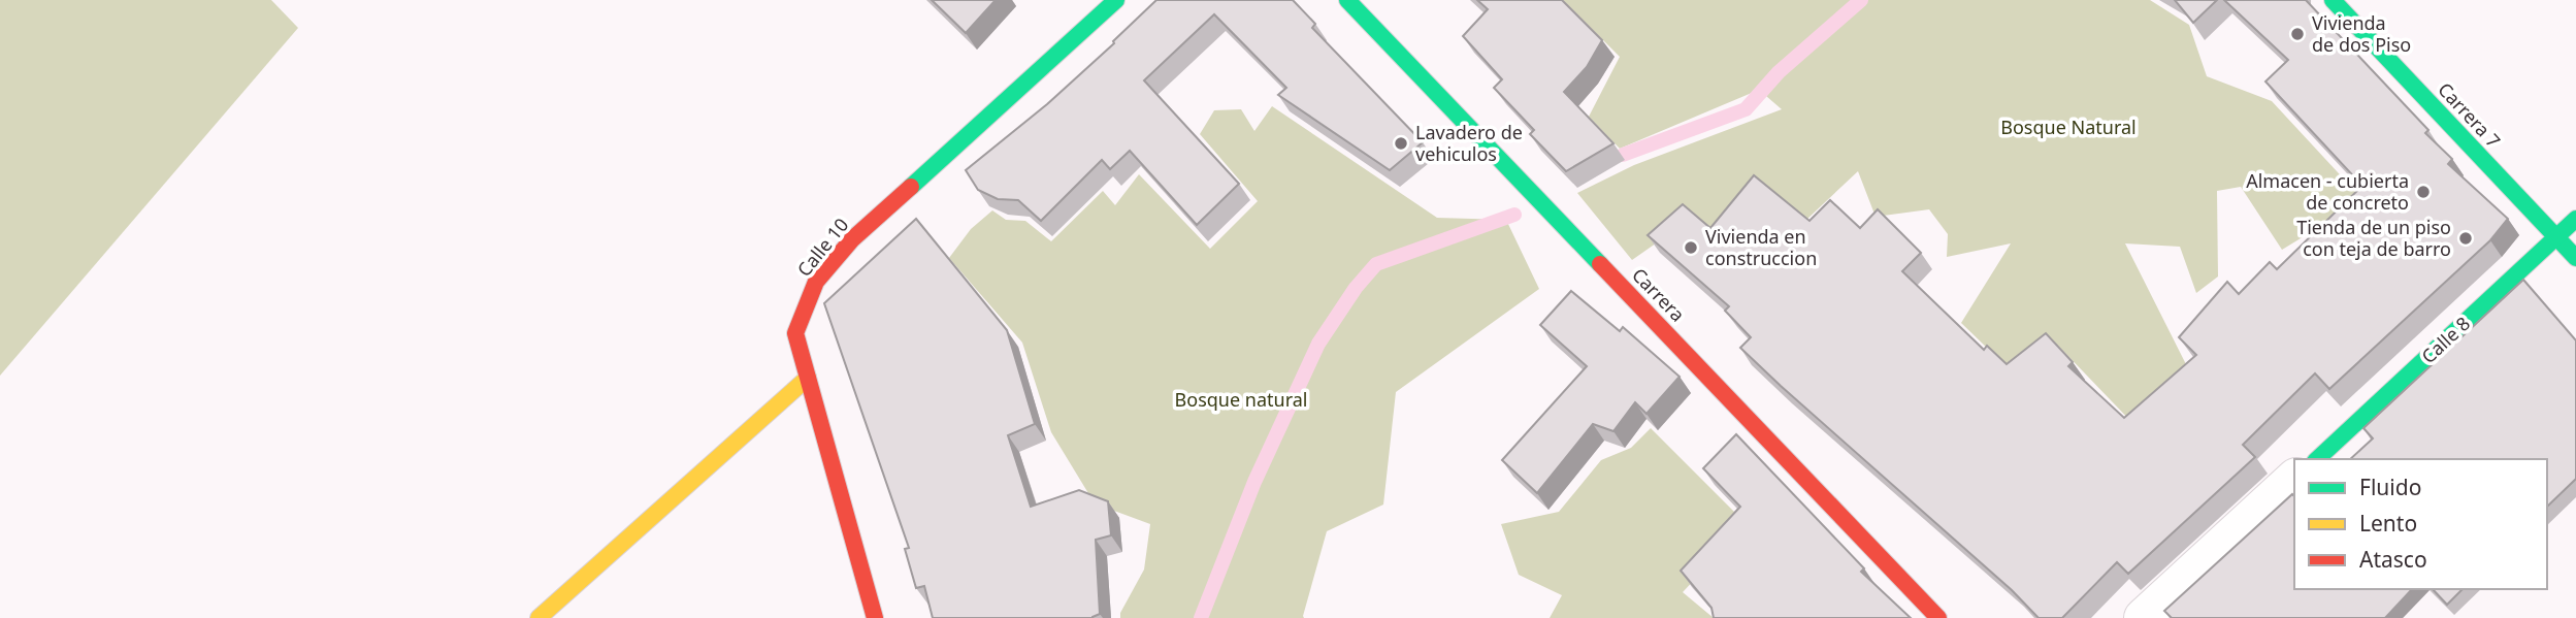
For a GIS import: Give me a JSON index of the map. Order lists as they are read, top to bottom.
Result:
{
  "streets": {
    "street": [
      "Carrera 7",
      "Calle 10",
      "Carrera",
      "Calle 8"
    ]
  },
  "crossings": [
    ["Carrera 7", "Calle 8"]
  ],
  "parks": ["Bosque Natural", "Bosque natural"],
  "places": [
    "Vivienda de dos Piso",
    "Lavadero de vehiculos",
    "Almacen - cubierta de concreto",
    "Tienda de un piso con teja de barro",
    "Vivienda en construccion"
  ],
  "legend": ["Fluido", "Lento", "Atasco"]
}
